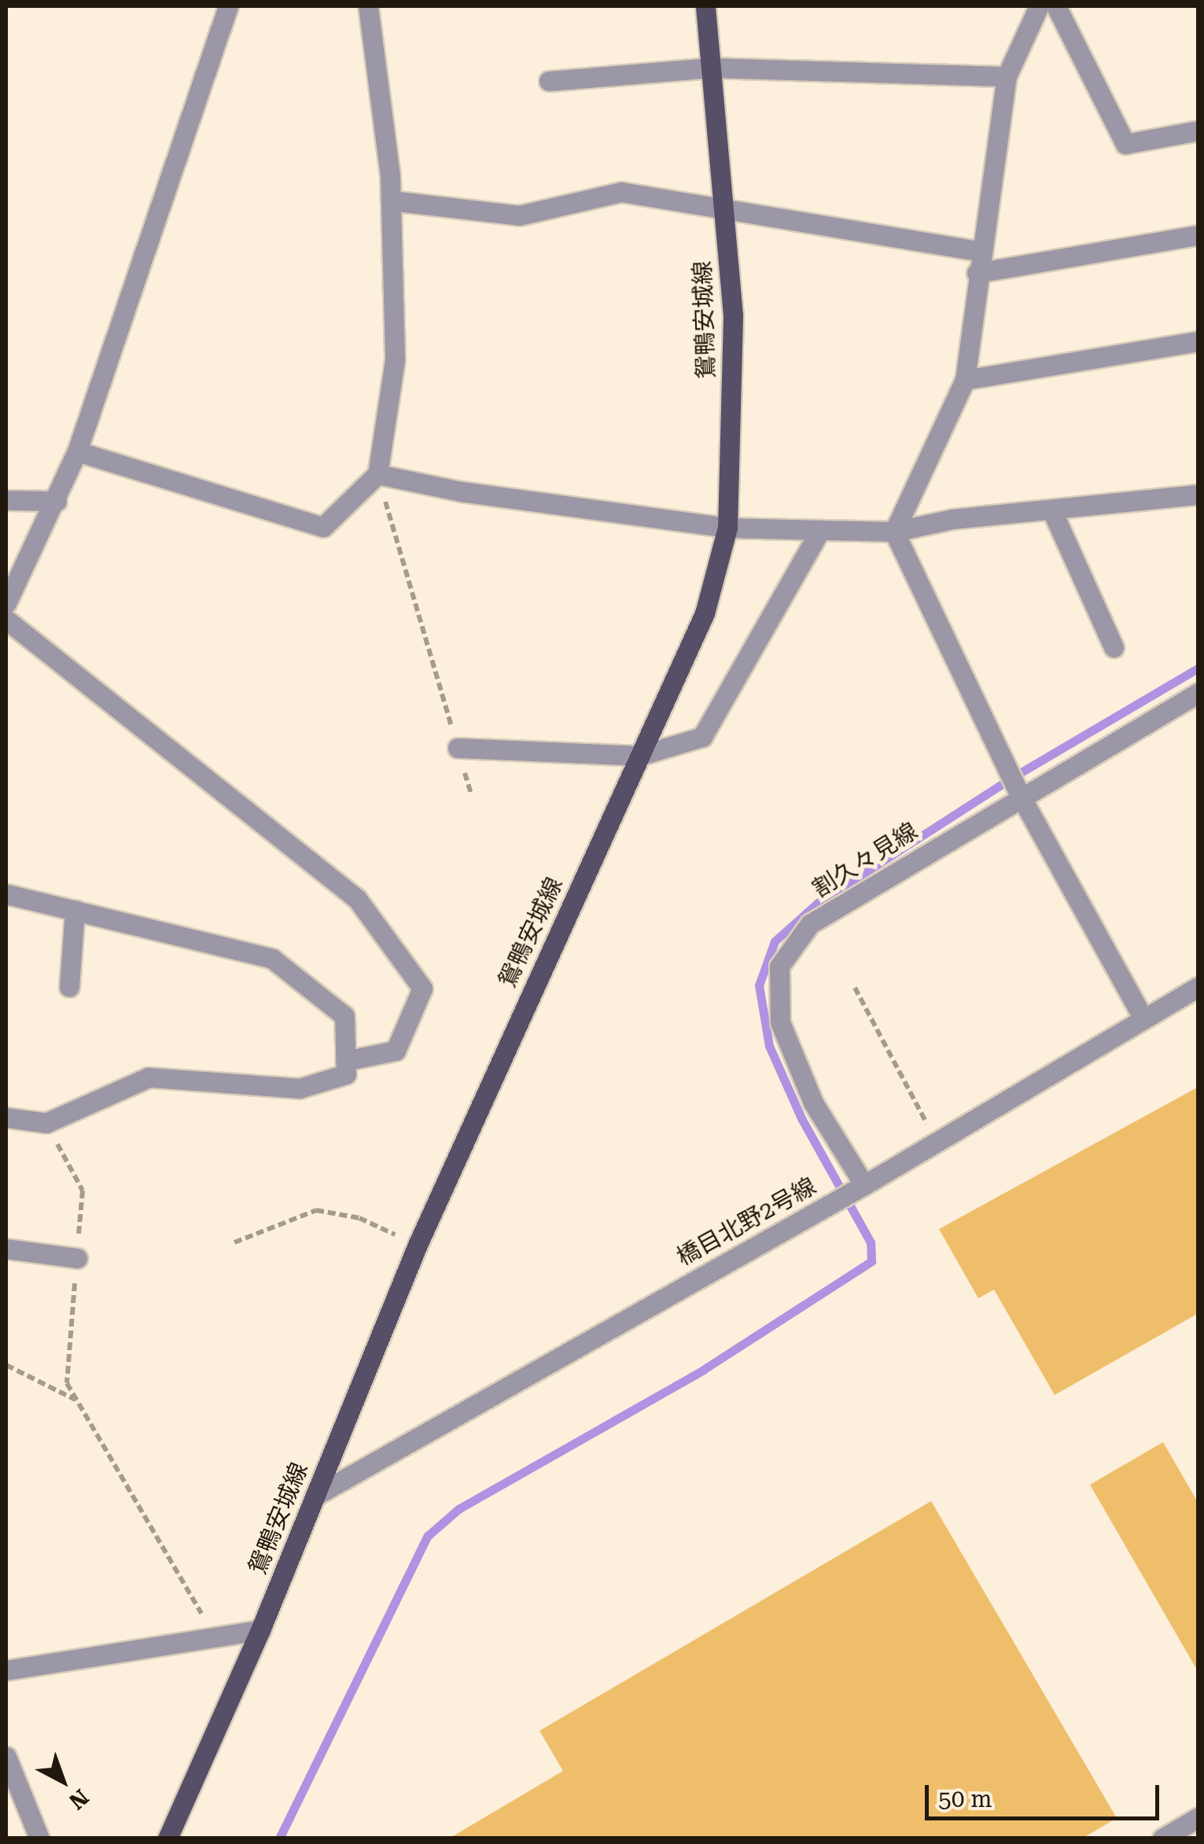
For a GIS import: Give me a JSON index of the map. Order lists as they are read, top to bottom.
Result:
{
  "streets": {
    "main road": ["鴛鴨安城線"],
    "street": ["割久々見線", "橋目北野2号線"]
  },
  "crossings": [
    ["鴛鴨安城線", "橋目北野2号線"],
    ["割久々見線", "橋目北野2号線"]
  ],
  "scale_bar": "50 m",
  "north": "bottom right"
}
